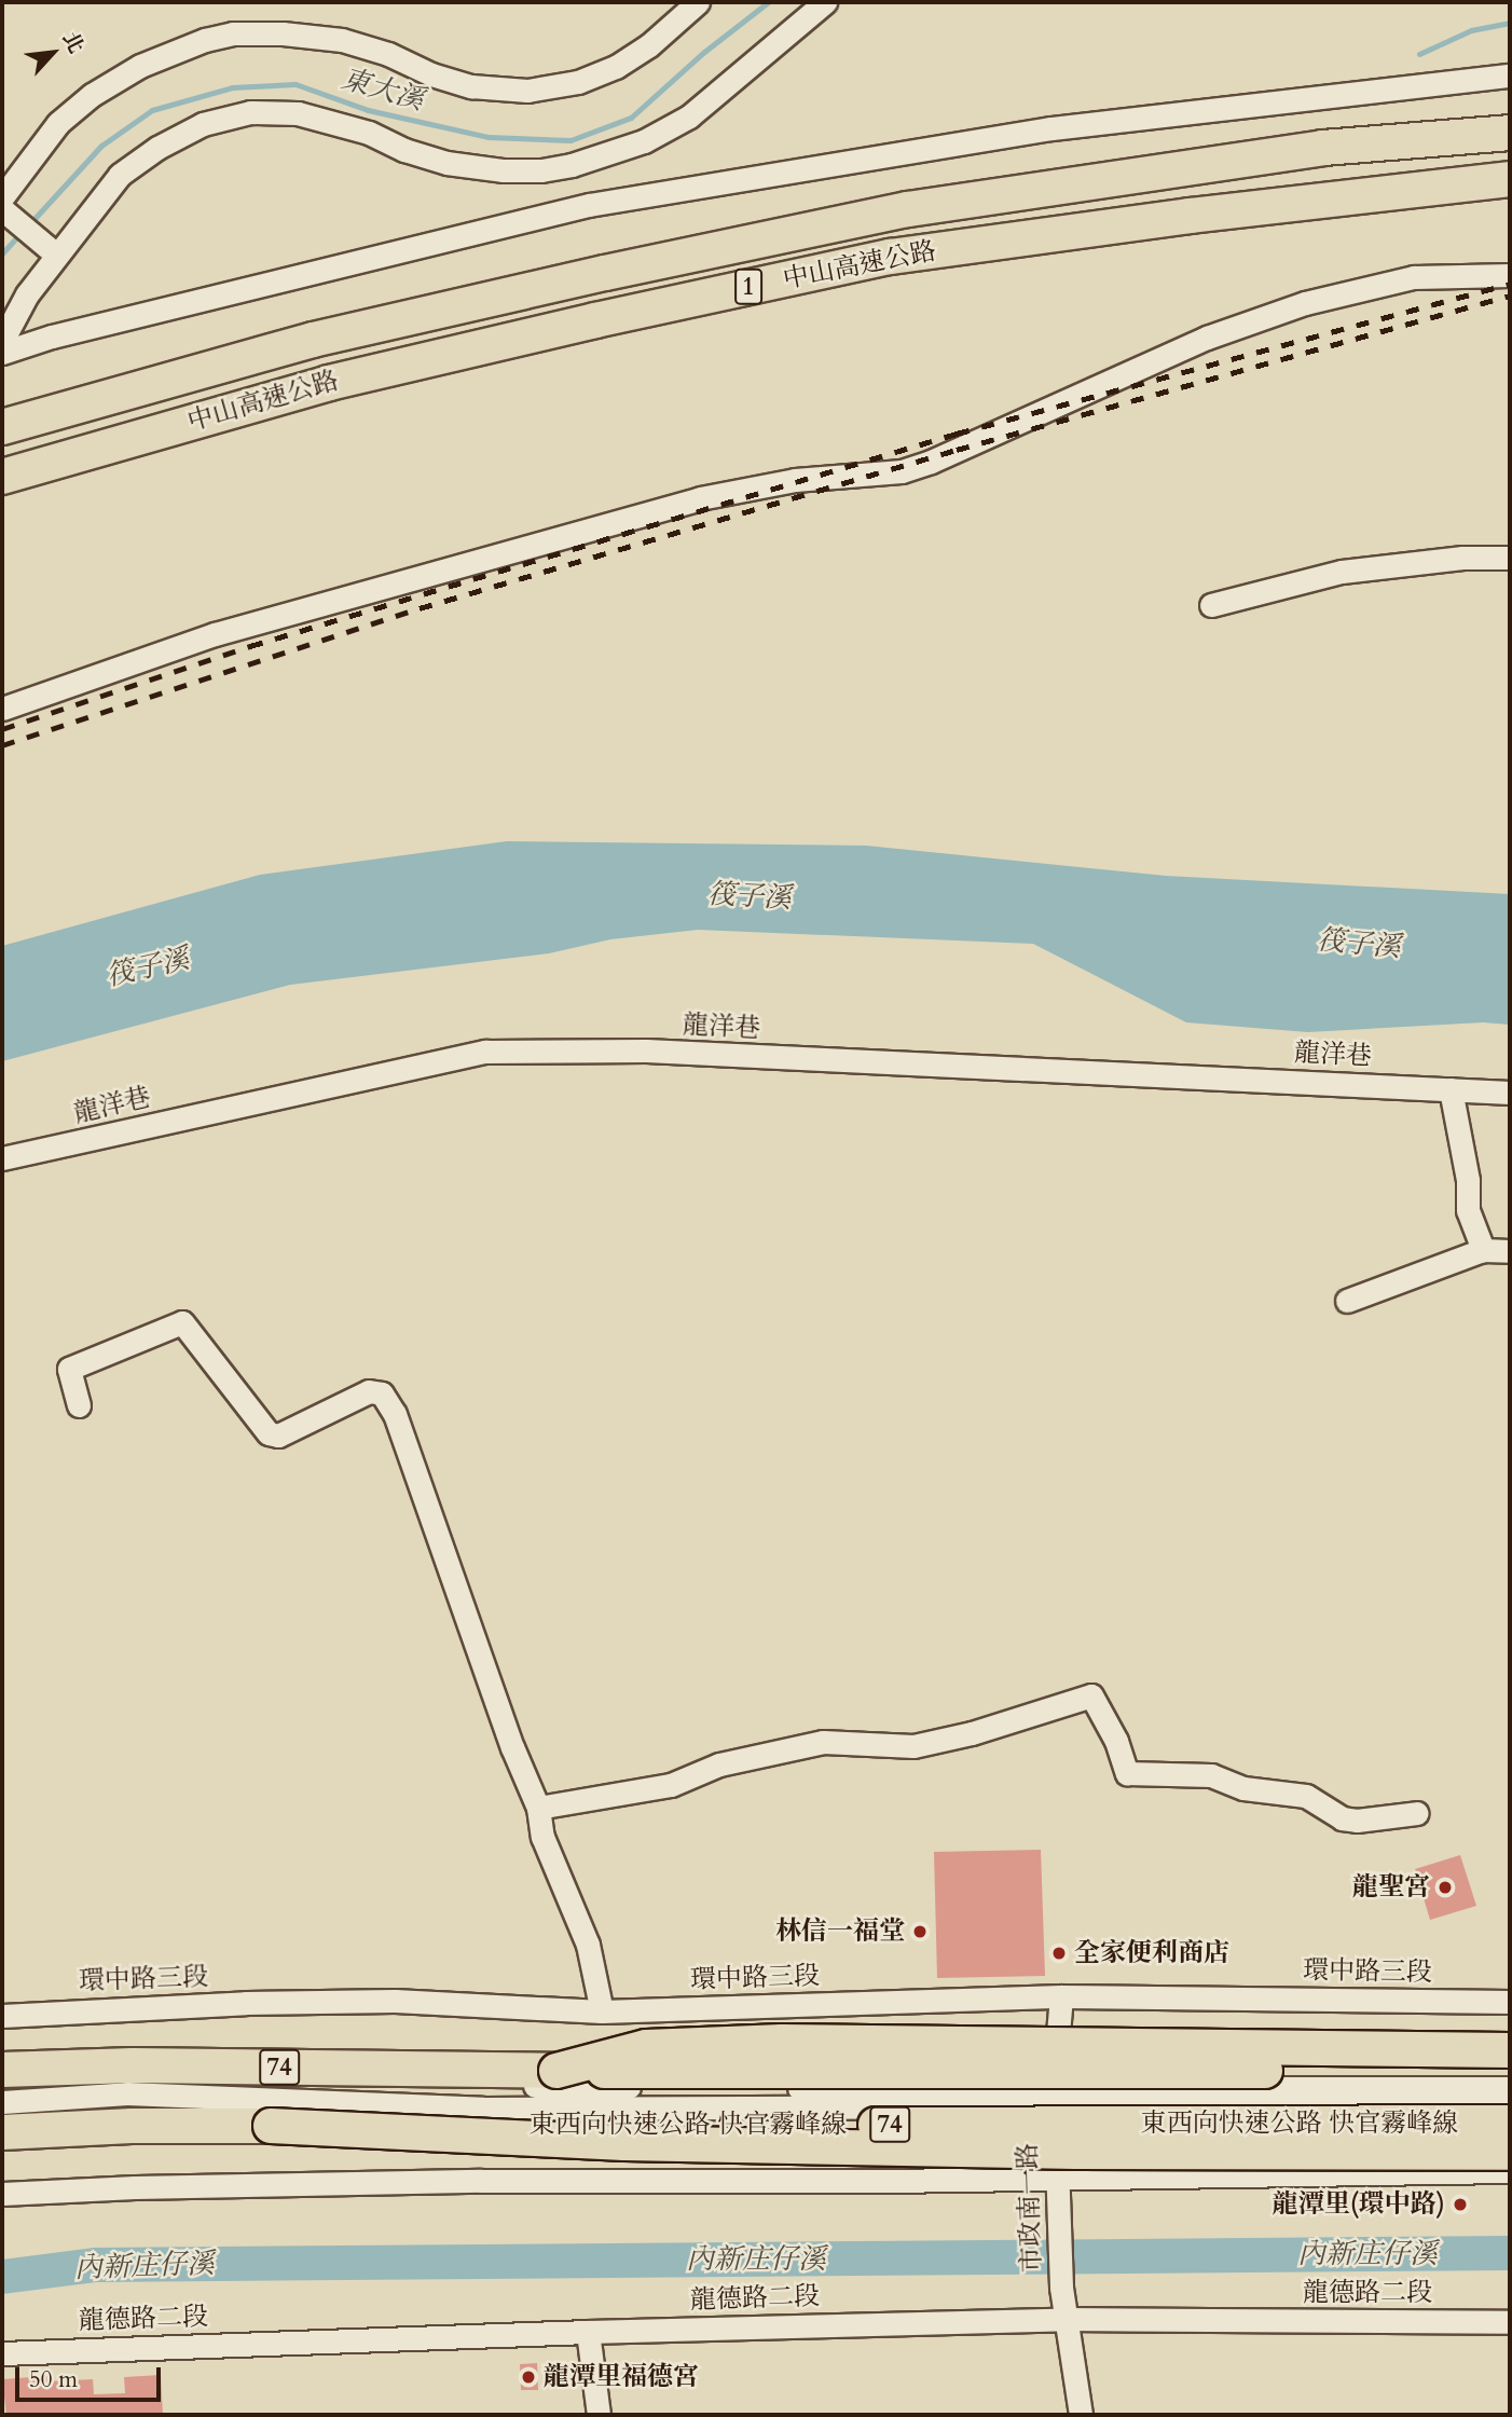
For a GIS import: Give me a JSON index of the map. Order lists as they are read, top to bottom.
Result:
{
  "streets": {
    "highway": [
      "中山高速公路",
      "1",
      "74",
      "東西向快速公路 快官霧峰線"
    ],
    "street": [
      "龍洋巷",
      "環中路三段",
      "市政南一路",
      "龍德路二段"
    ]
  },
  "crossings": [
    ["環中路三段", "市政南一路"],
    ["市政南一路", "龍德路二段"]
  ],
  "water": ["東大溪", "筏子溪", "內新庄仔溪"],
  "places": [
    "龍聖宮",
    "林信一福堂",
    "全家便利商店",
    "龍潭里(環中路)",
    "龍潭里福德宮"
  ],
  "scale_bar": "50 m",
  "north": "top right"
}
